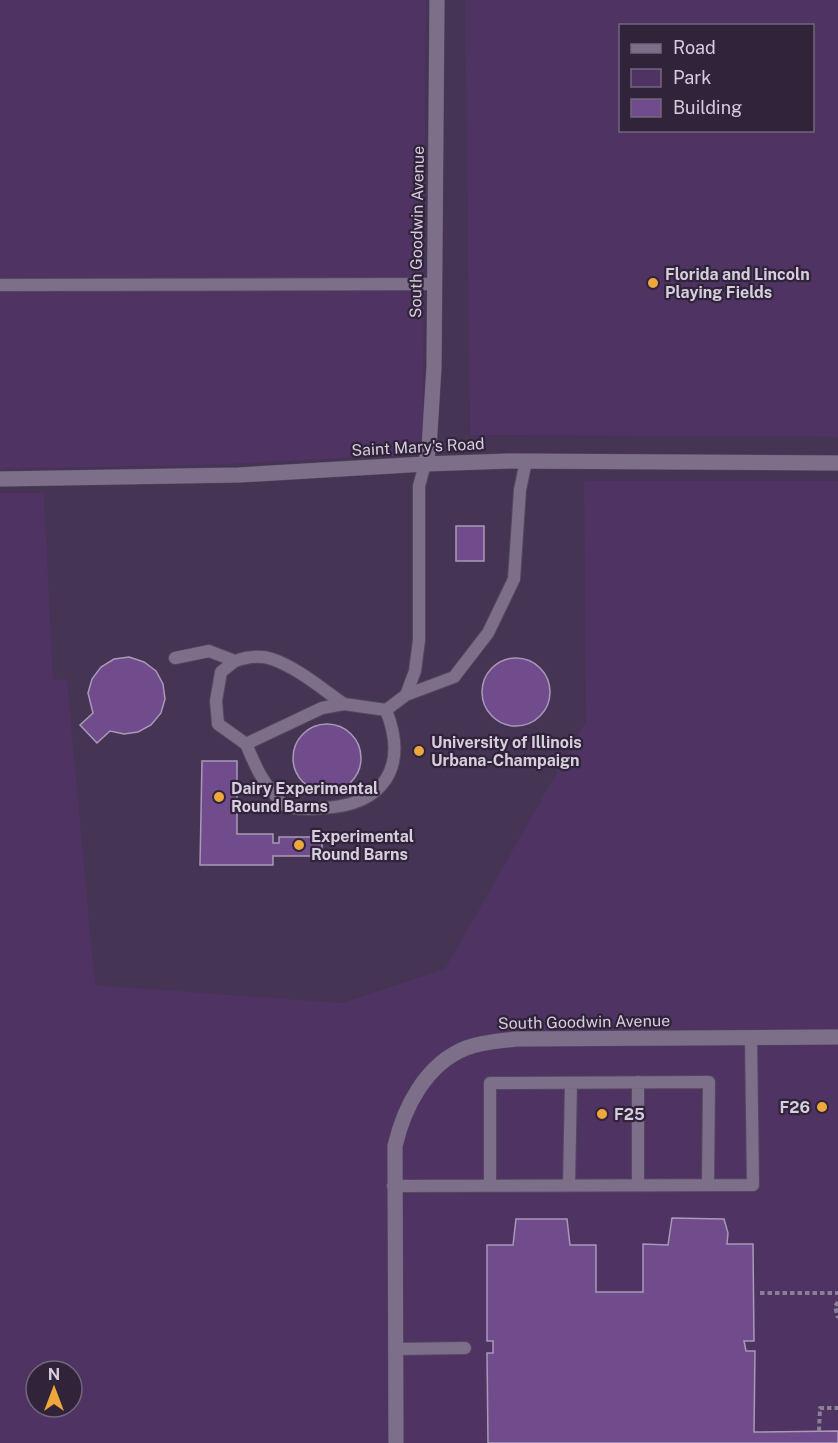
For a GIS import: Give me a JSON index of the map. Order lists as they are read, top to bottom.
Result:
{
  "streets": {
    "street": ["South Goodwin Avenue", "Saint Mary's Road"]
  },
  "crossings": [
    ["South Goodwin Avenue", "Saint Mary's Road"]
  ],
  "places": [
    "Florida and Lincoln Playing Fields",
    "University of Illinois Urbana-Champaign",
    "Dairy Experimental Round Barns",
    "Experimental Round Barns",
    "F26",
    "F25"
  ],
  "legend": ["Road", "Park", "Building"],
  "north": "top"
}
